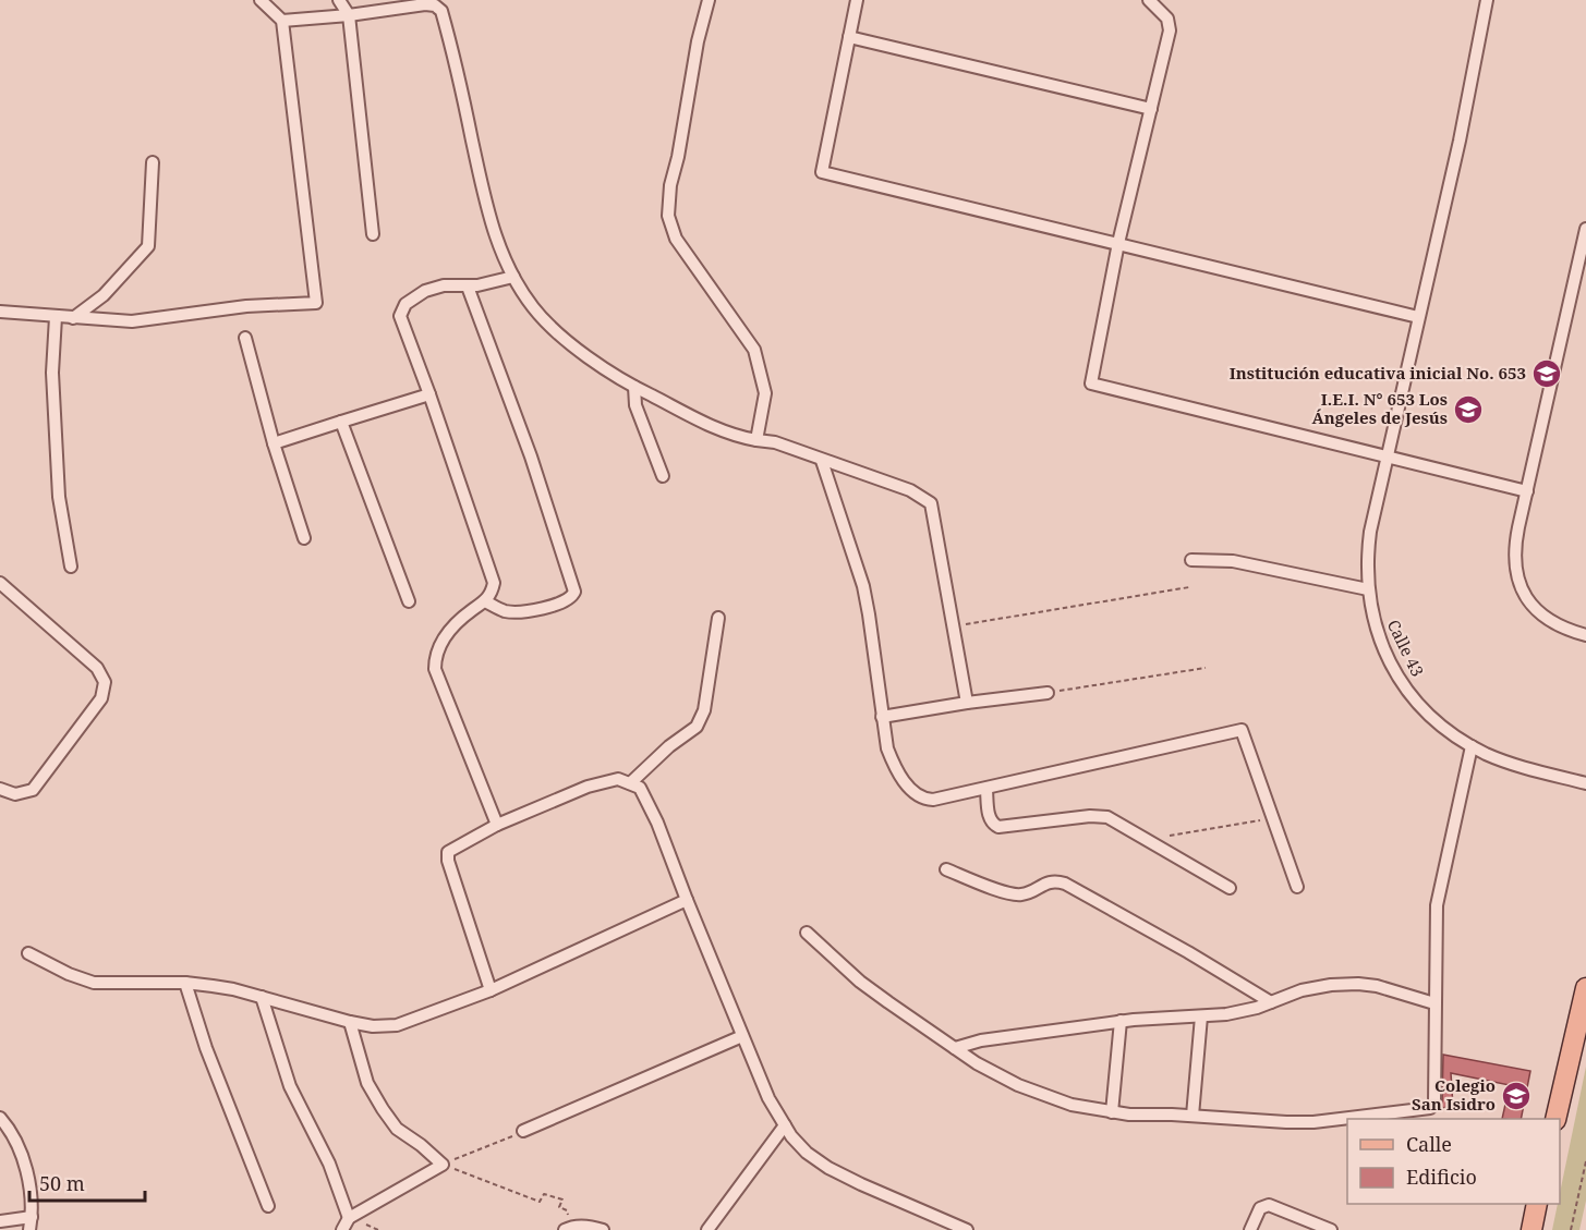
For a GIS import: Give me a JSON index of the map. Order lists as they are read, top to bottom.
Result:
{
  "streets": {
    "street": ["Calle 43"]
  },
  "places": {
    "school or university": ["Institución educativa inicial No. 653", "I.E.I. N° 653 Los Ángeles de Jesús", "Colegio San Isidro"]
  },
  "legend": ["Calle", "Edificio"],
  "scale_bar": "50 m"
}
